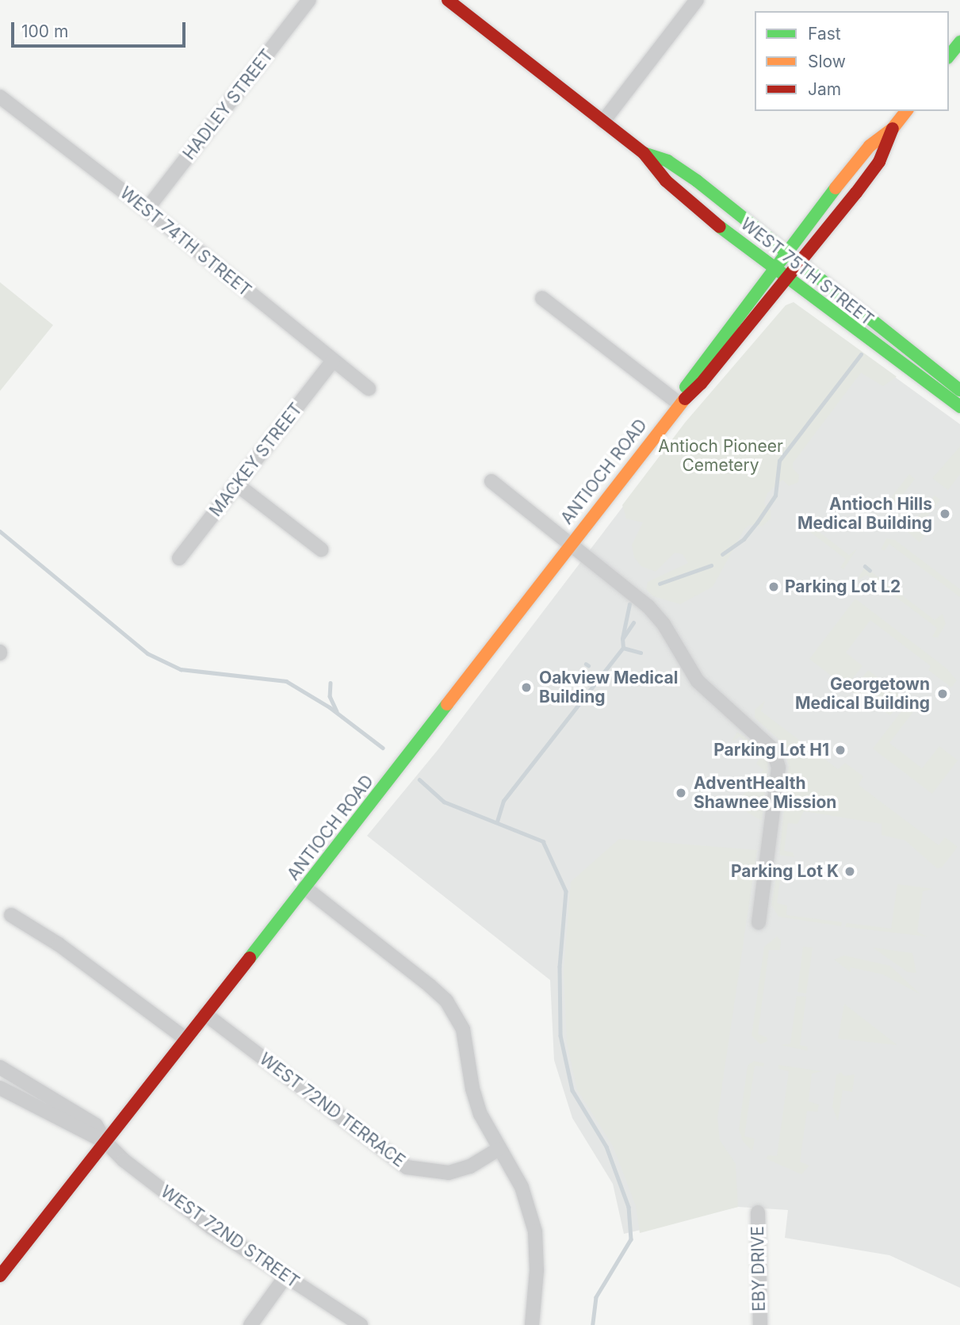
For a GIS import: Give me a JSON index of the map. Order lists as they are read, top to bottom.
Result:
{
  "streets": {
    "main road": ["WEST 75TH STREET", "ANTIOCH ROAD"],
    "street": [
      "HADLEY STREET",
      "WEST 74TH STREET",
      "MACKEY STREET",
      "WEST 72ND TERRACE",
      "WEST 72ND STREET",
      "EBY DRIVE"
    ]
  },
  "crossings": [
    ["HADLEY STREET", "WEST 74TH STREET"],
    ["WEST 74TH STREET", "MACKEY STREET"],
    ["WEST 75TH STREET", "ANTIOCH ROAD"],
    ["ANTIOCH ROAD", "WEST 72ND TERRACE"],
    ["ANTIOCH ROAD", "WEST 72ND STREET"]
  ],
  "parks": ["Antioch Pioneer Cemetery"],
  "places": [
    "Antioch Hills Medical Building",
    "Parking Lot L2",
    "Oakview Medical Building",
    "Georgetown Medical Building",
    "Parking Lot H1",
    "AdventHealth Shawnee Mission",
    "Parking Lot K"
  ],
  "legend": ["Fast", "Slow", "Jam"],
  "scale_bar": "100 m"
}
